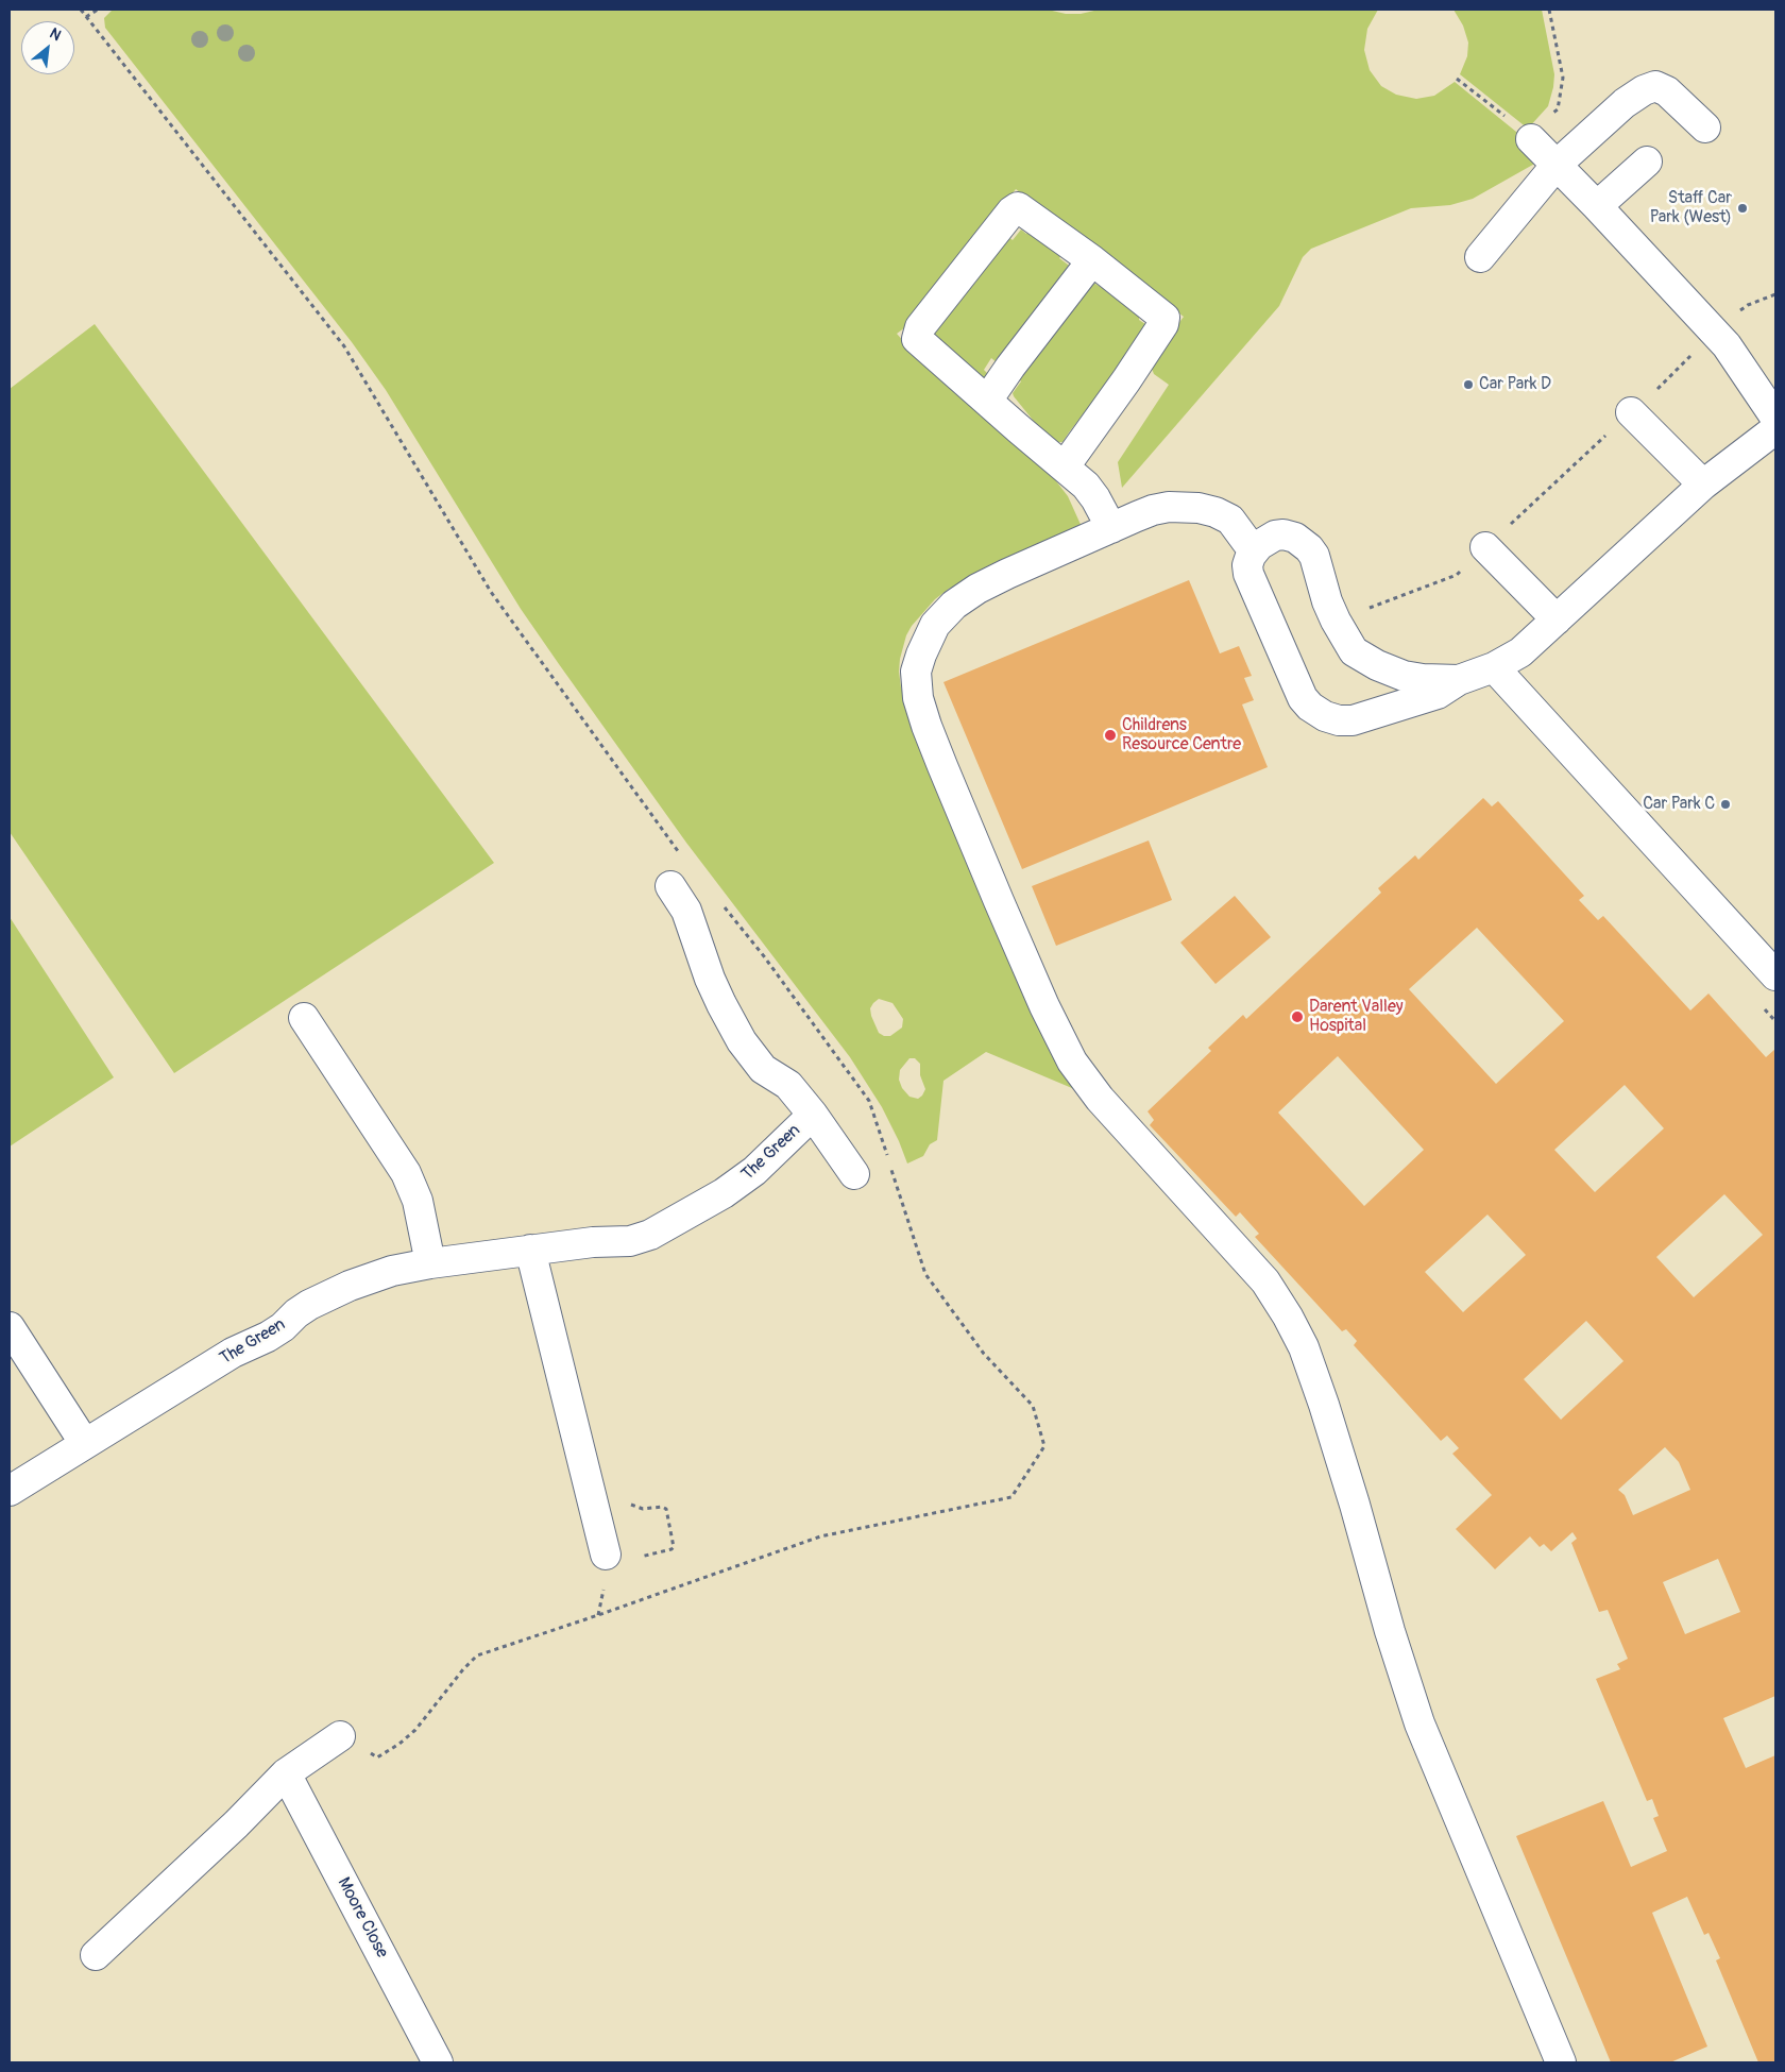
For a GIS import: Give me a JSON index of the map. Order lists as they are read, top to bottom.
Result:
{
  "streets": {
    "street": ["The Green", "Moore Close"]
  },
  "places": [
    "Staff Car Park (West)",
    "Car Park D",
    "Childrens Resource Centre",
    "Car Park C",
    "Darent Valley Hospital"
  ],
  "north": "top right"
}
